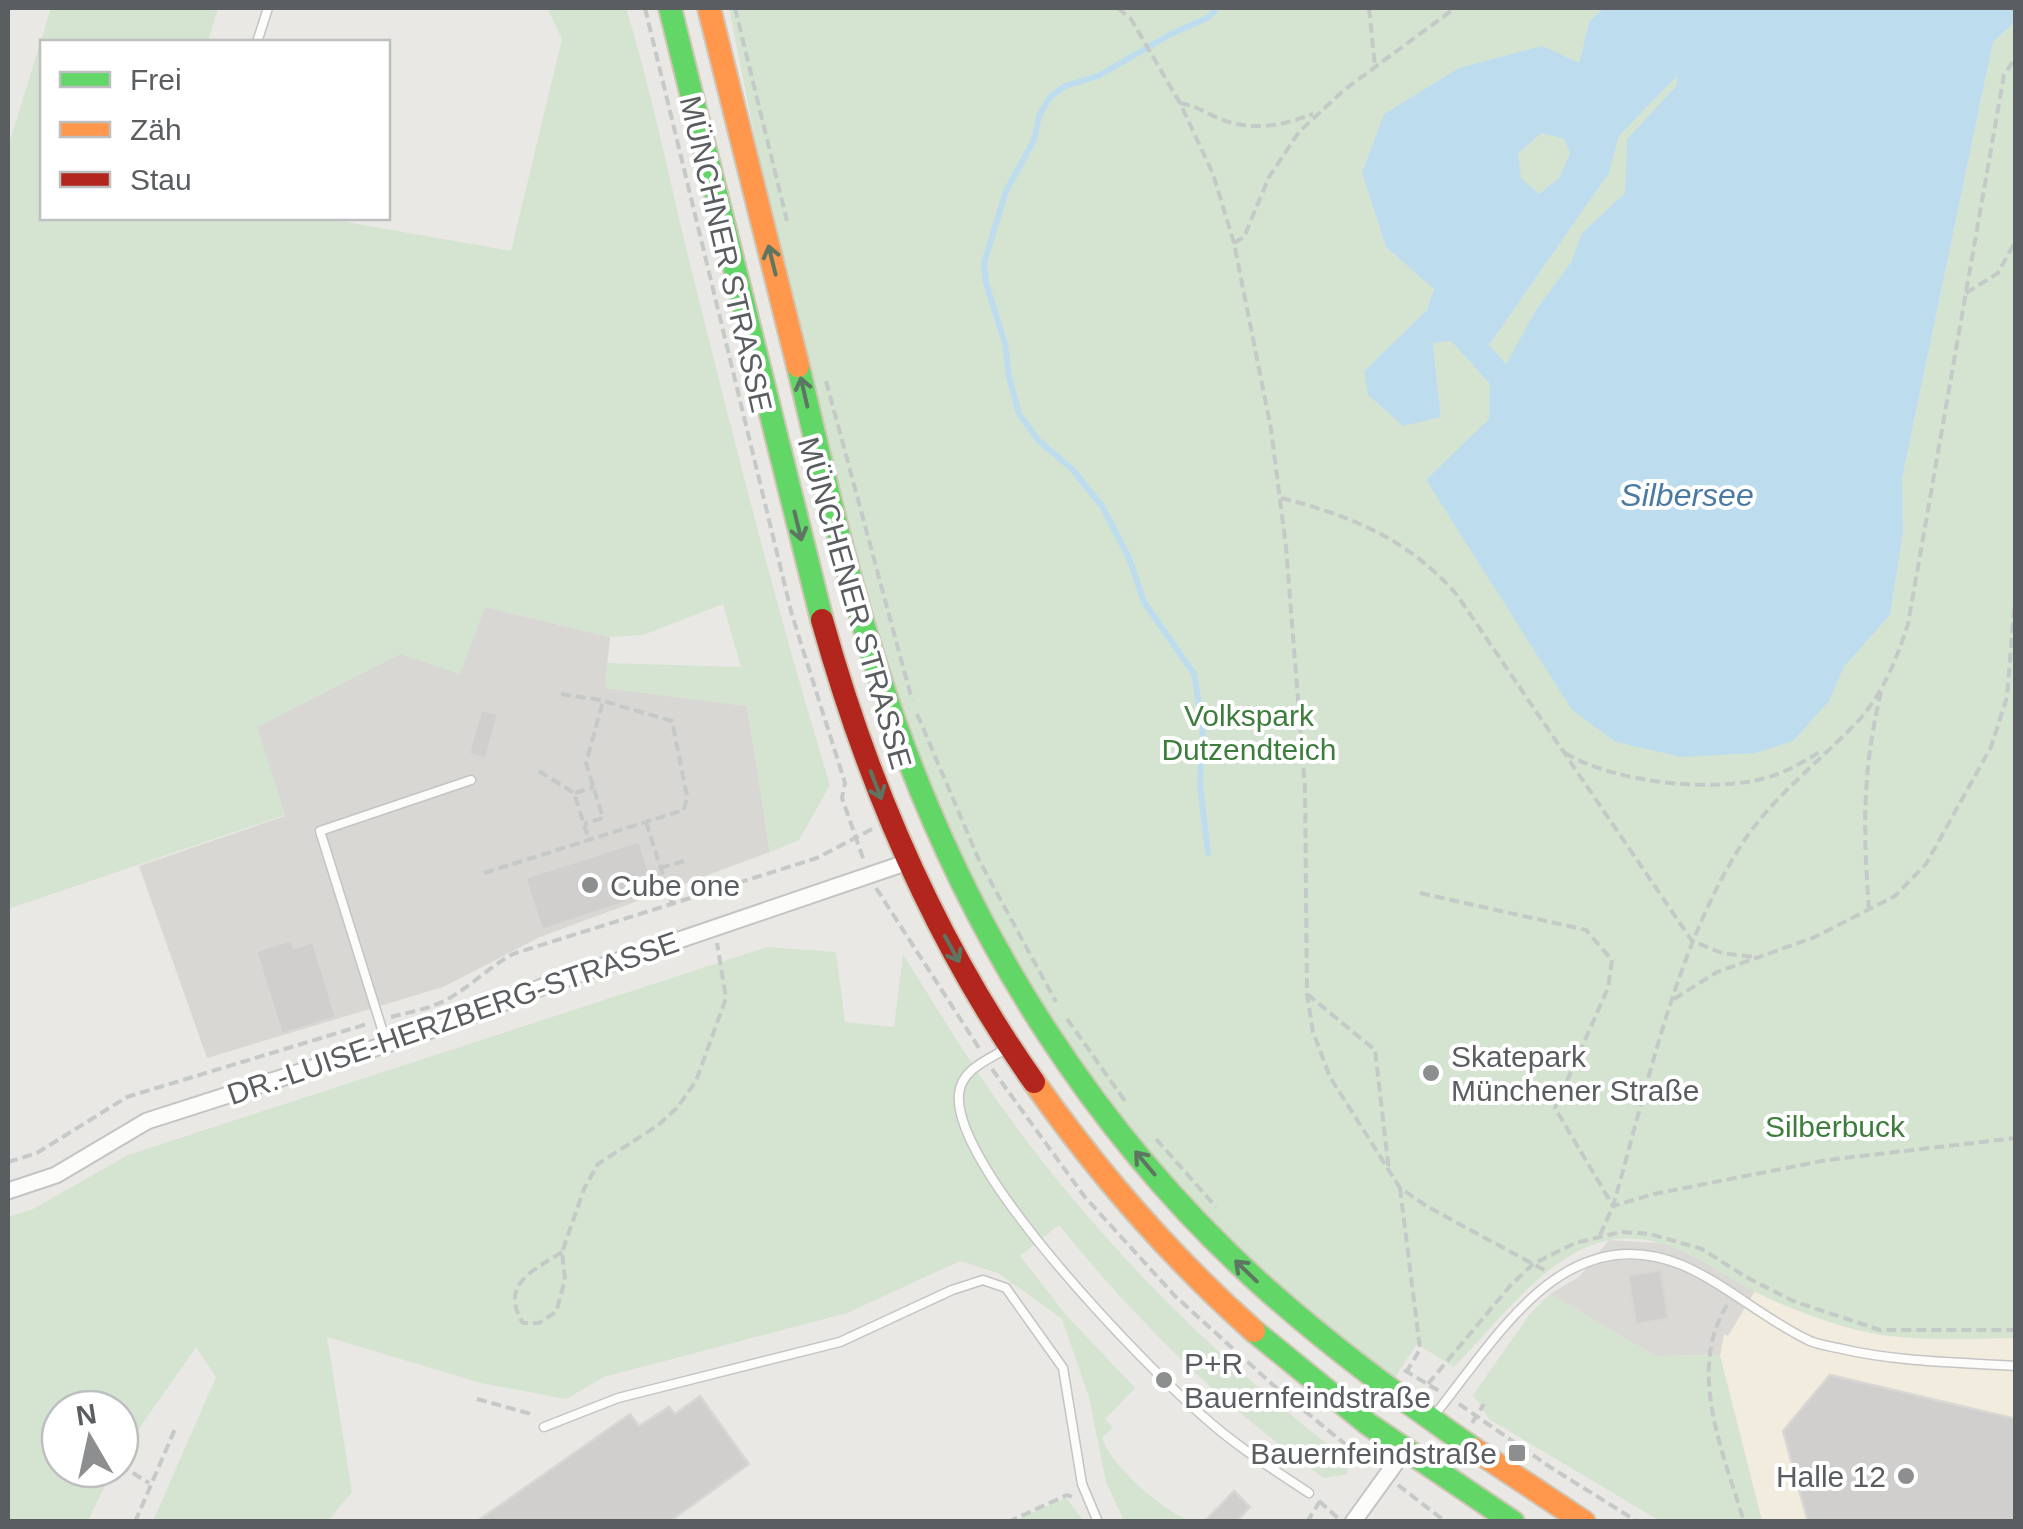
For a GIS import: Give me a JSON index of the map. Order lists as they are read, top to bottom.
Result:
{
  "streets": {
    "main road": ["MÜNCHENER STRASSE"],
    "street": ["DR.-LUISE-HERZBERG-STRASSE"],
    "path": ["MÜNCHNER STRASSE"]
  },
  "crossings": [
    ["MÜNCHNER STRASSE", "DR.-LUISE-HERZBERG-STRASSE"],
    ["MÜNCHENER STRASSE", "DR.-LUISE-HERZBERG-STRASSE"]
  ],
  "water": ["Silbersee"],
  "parks": ["Volkspark Dutzendteich", "Silberbuck"],
  "places": {
    "other": [
      "Cube one",
      "Skatepark Münchener Straße",
      "P+R Bauernfeindstraße",
      "Halle 12"
    ],
    "transit": ["Bauernfeindstraße"]
  },
  "legend": ["Frei", "Zäh", "Stau"],
  "north": "top"
}
